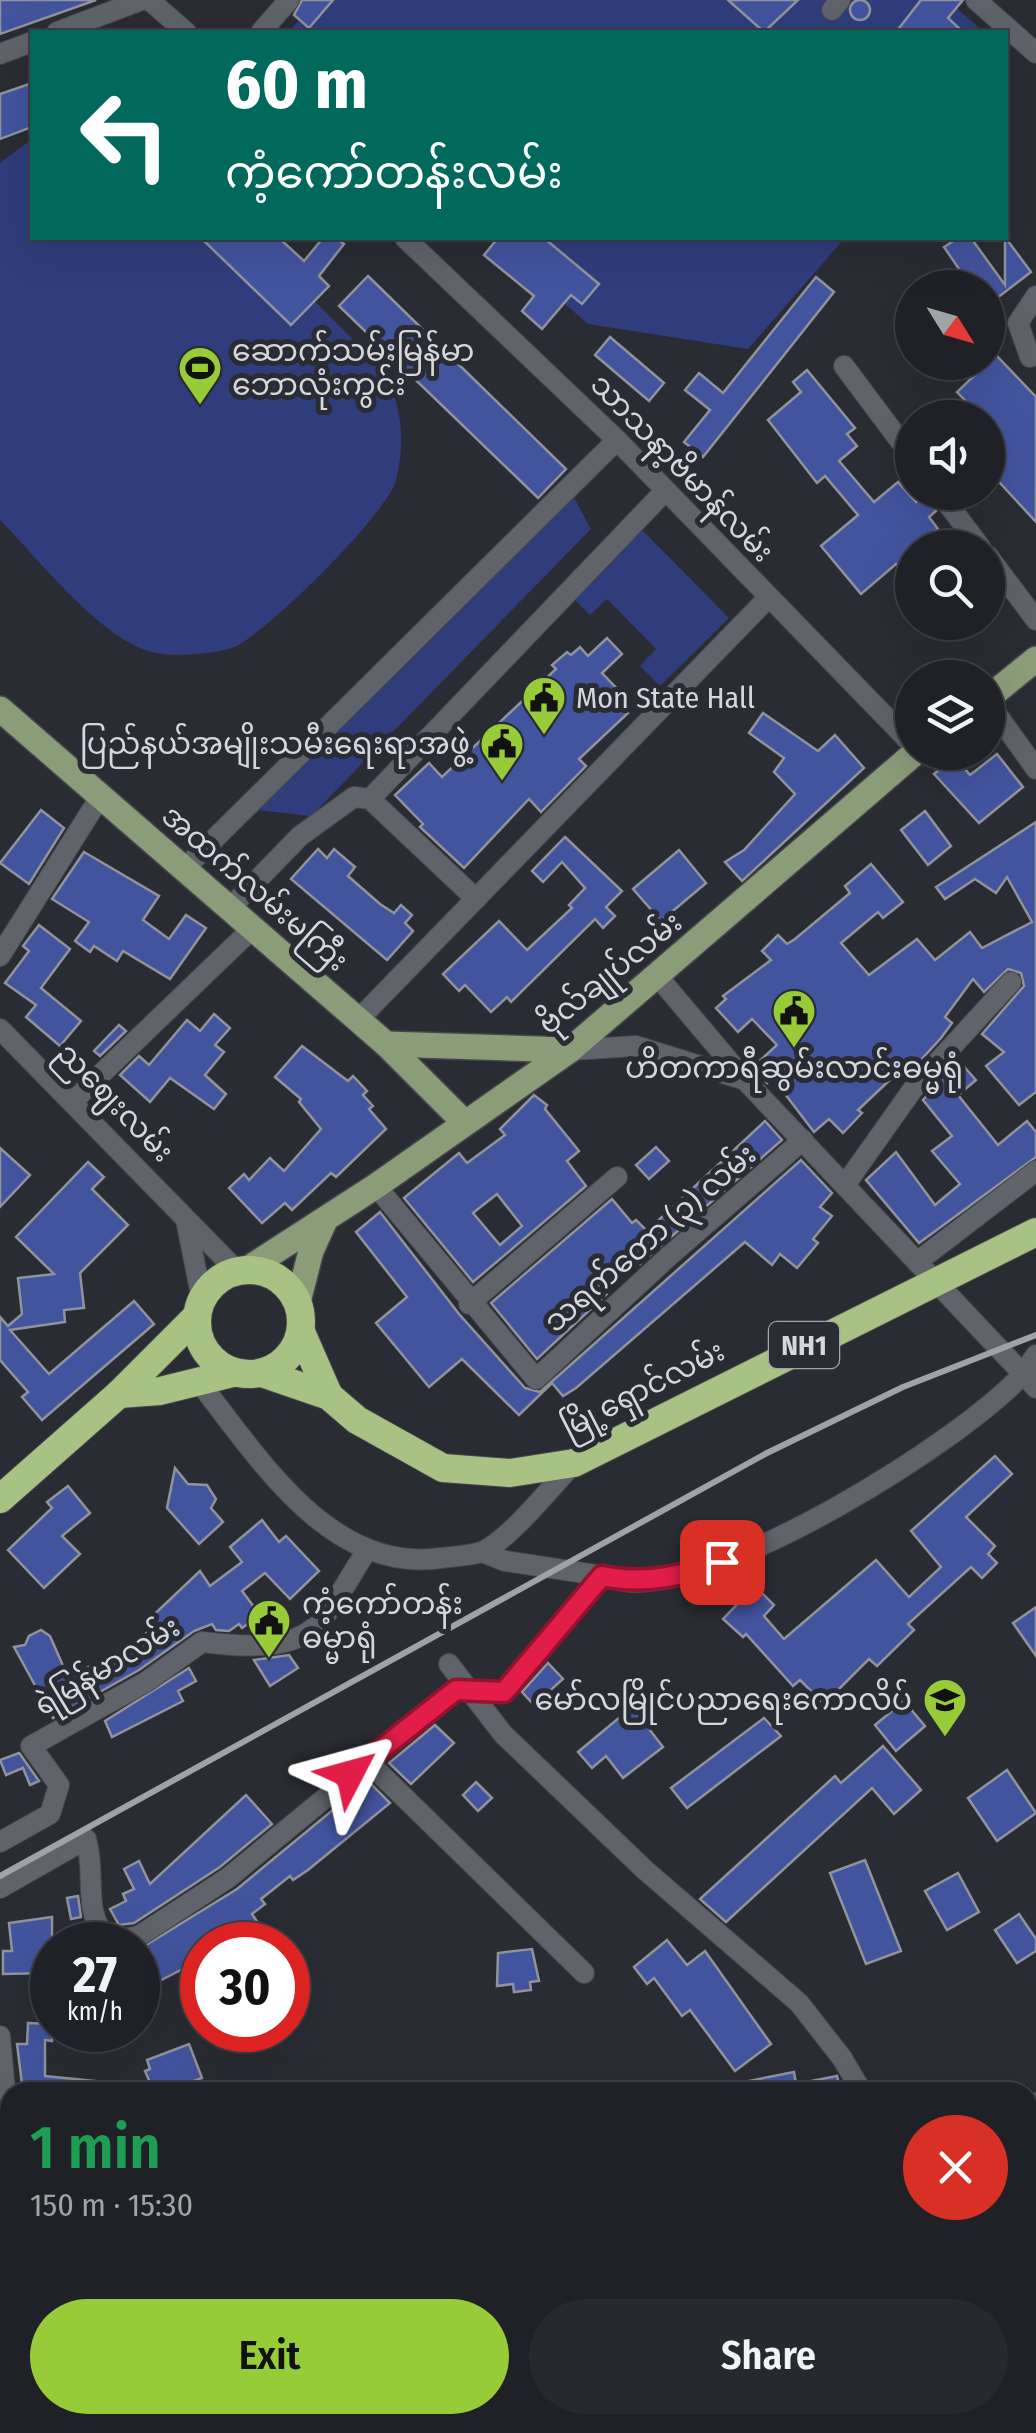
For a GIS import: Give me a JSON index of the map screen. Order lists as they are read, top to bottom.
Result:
{
  "streets": {
    "highway": ["NH1", "မြို့ရှောင်လမ်း"],
    "main road": ["အထက်လမ်းမကြီး", "ဗိုလ်ချုပ်လမ်း"],
    "street": [
      "သာသနာ့ဗိမာန်လမ်း",
      "ညဈေးလမ်း",
      "သရက်တော (၃) လမ်း",
      "ရဲမြန်မာလမ်း"
    ]
  },
  "crossings": [
    ["အထက်လမ်းမကြီး", "ဗိုလ်ချုပ်လမ်း"],
    ["ဗိုလ်ချုပ်လမ်း", "ညဈေးလမ်း"],
    ["ဗိုလ်ချုပ်လမ်း", "NH1"],
    ["ဗိုလ်ချုပ်လမ်း", "မြို့ရှောင်လမ်း"],
    ["ညဈေးလမ်း", "NH1"],
    ["ညဈေးလမ်း", "မြို့ရှောင်လမ်း"],
    ["NH1", "မြို့ရှောင်လမ်း"]
  ],
  "places": {
    "sports": ["ဆောက်သမ်းမြန်မာ ဘောလုံးကွင်း"],
    "public building": [
      "Mon State Hall",
      "ပြည်နယ်အမျိုးသမီးရေးရာအဖွဲ့",
      "ဟိတကာရီဆွမ်းလာင်းဓမ္မရုံ",
      "ကံ့ကော်တန်း ဓမ္မာရုံ"
    ],
    "school or university": ["မော်လမြိုင်ပညာရေးကောလိပ်"]
  },
  "north": "bottom right",
  "page": {
    "turn": ["60 m", "ကံ့ကော်တန်းလမ်း"],
    "speed": "27 km/h",
    "limit": "30",
    "heading": ["1 min", "150 m · 15:30"],
    "buttons": ["Exit", "Share"]
  }
}
